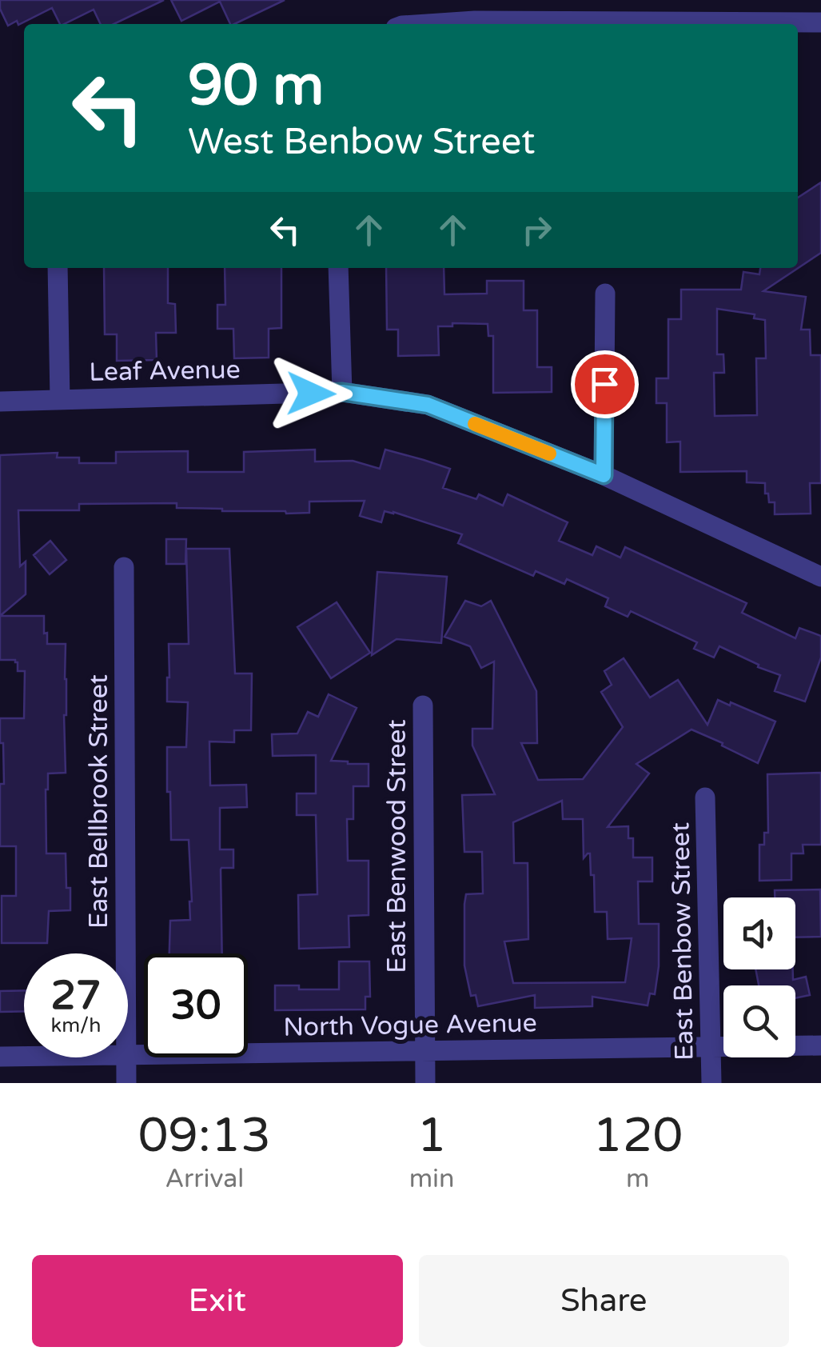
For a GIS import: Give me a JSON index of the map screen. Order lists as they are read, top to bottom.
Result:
{
  "streets": {
    "street": [
      "Leaf Avenue",
      "East Bellbrook Street",
      "East Benwood Street",
      "East Benbow Street",
      "North Vogue Avenue"
    ]
  },
  "crossings": [
    ["East Benwood Street", "North Vogue Avenue"],
    ["East Benbow Street", "North Vogue Avenue"]
  ],
  "page": {
    "turn": ["90 m", "West Benbow Street"],
    "speed": "27 km/h",
    "limit": "30",
    "eta": [
      "09:13",
      "Arrival",
      "1",
      "min",
      "120",
      "m"
    ],
    "buttons": ["Exit", "Share"]
  }
}
